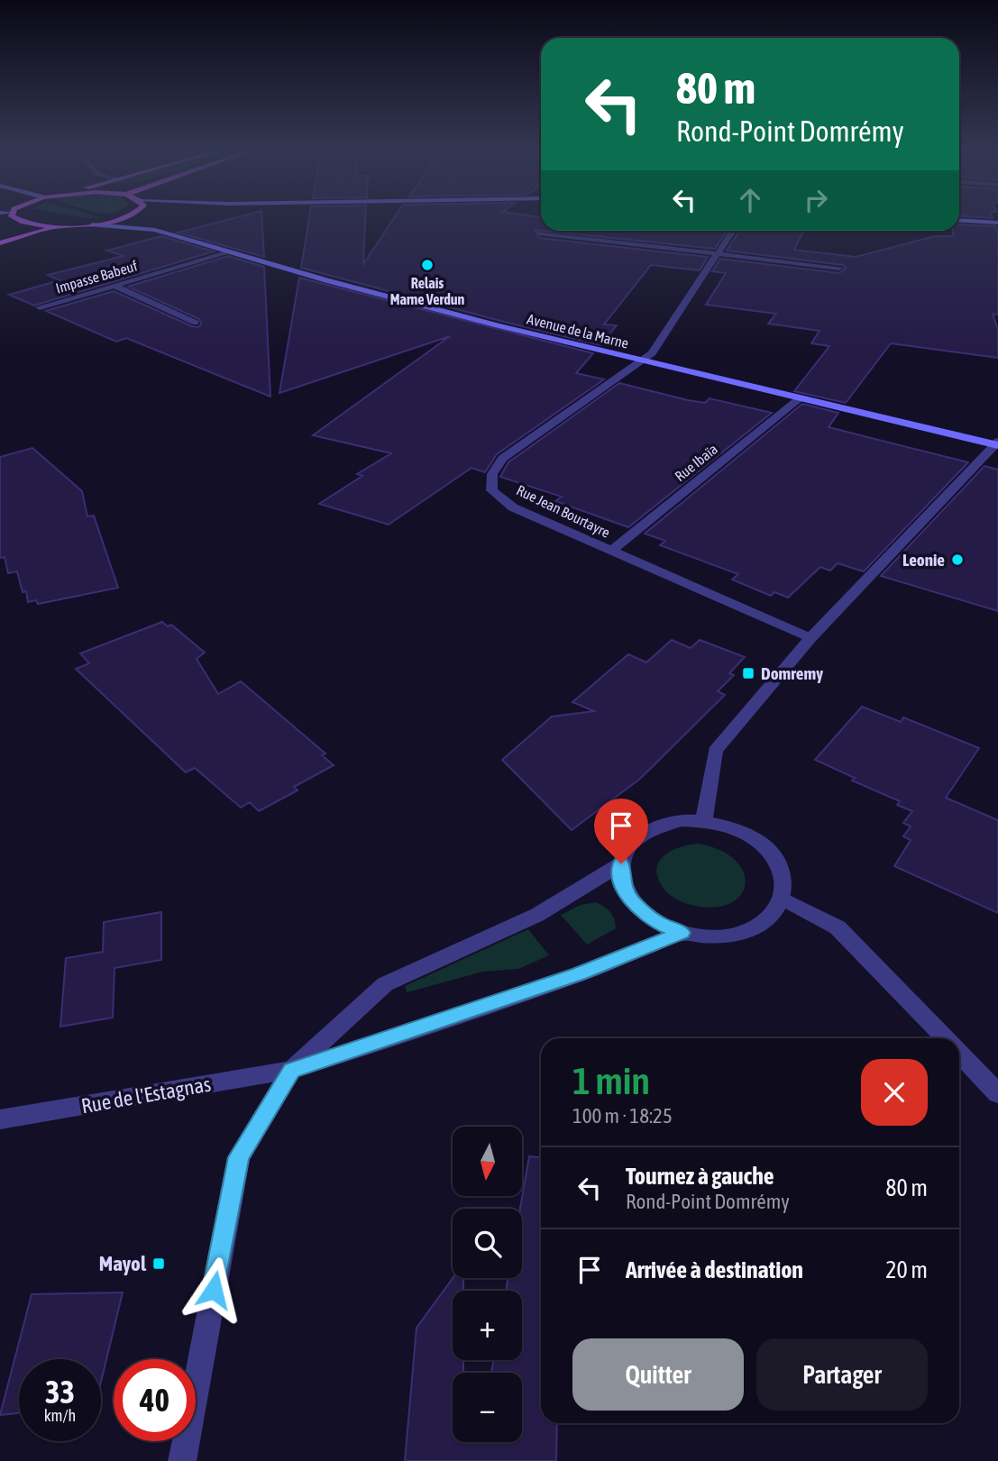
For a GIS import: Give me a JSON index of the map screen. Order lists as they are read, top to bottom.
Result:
{
  "streets": {
    "main road": ["Avenue de la Marne"],
    "street": [
      "Impasse Babeuf",
      "Rue Ibaïa",
      "Rue Jean Bourtayre",
      "Rue de l'Estagnas"
    ]
  },
  "crossings": [
    ["Impasse Babeuf", "Avenue de la Marne"],
    ["Avenue de la Marne", "Rue Ibaïa"],
    ["Avenue de la Marne", "Rue Jean Bourtayre"],
    ["Rue Ibaïa", "Rue Jean Bourtayre"]
  ],
  "places": {
    "other": ["Relais Marne Verdun", "Leonie"],
    "transit": ["Domremy", "Mayol"]
  },
  "north": "bottom",
  "page": {
    "turn": ["80 m", "Rond-Point Domrémy"],
    "heading": ["1 min", "100 m · 18:25"],
    "map_buttons": ["+", "−"],
    "list": [
      {
        "name": "Tournez à gauche",
        "note": "Rond-Point Domrémy",
        "value": "80 m"
      },
      {
        "name": "Arrivée à destination",
        "value": "20 m"
      }
    ],
    "buttons": ["Quitter", "Partager"],
    "speed": "33 km/h",
    "limit": "40"
  }
}
